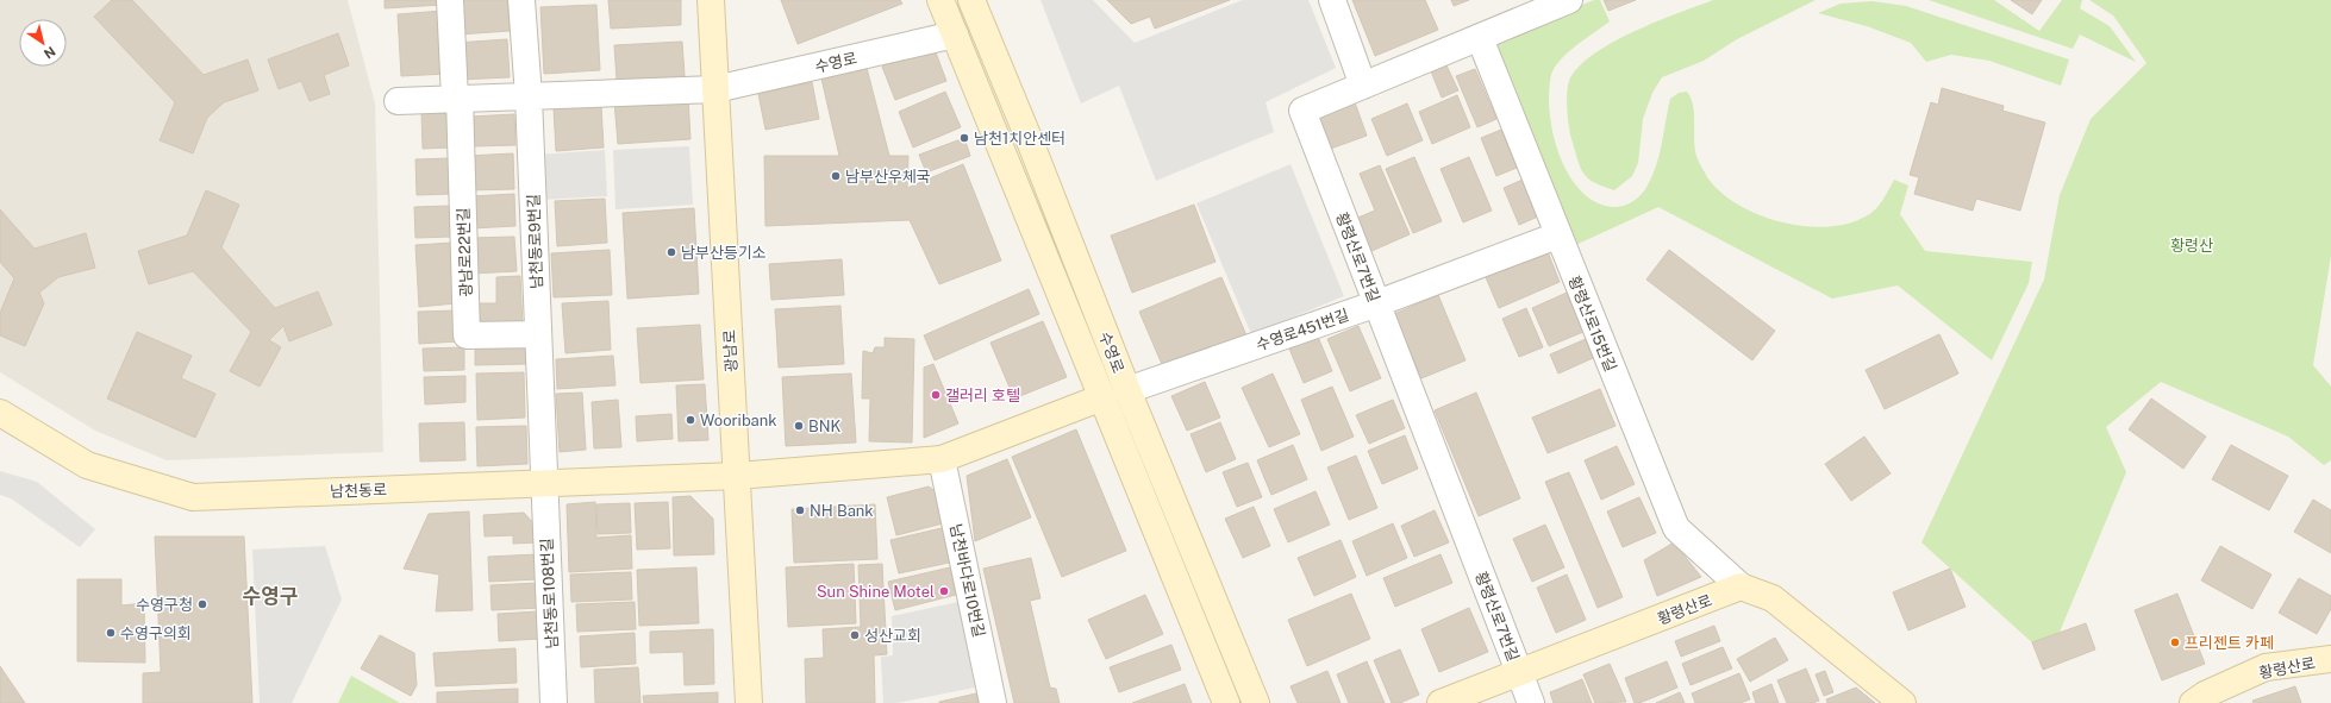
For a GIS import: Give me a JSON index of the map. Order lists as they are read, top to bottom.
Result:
{
  "streets": {
    "main road": [
      "수영로",
      "광남로",
      "남천동로",
      "황령산로"
    ],
    "street": [
      "남천동로9번길",
      "광남로22번길",
      "황령산로7번길",
      "황령산로15번길",
      "수영로451번길",
      "남천바다로10번길",
      "남천동로108번길"
    ]
  },
  "crossings": [
    ["수영로", "수영로451번길"],
    ["수영로", "광남로"],
    ["남천동로9번길", "광남로22번길"],
    ["남천동로9번길", "남천동로"],
    ["남천동로9번길", "남천동로108번길"],
    ["황령산로7번길", "황령산로15번길"],
    ["황령산로7번길", "수영로451번길"],
    ["황령산로7번길", "황령산로"],
    ["황령산로15번길", "수영로451번길"],
    ["황령산로15번길", "황령산로"],
    ["광남로", "남천동로"],
    ["남천동로", "남천동로108번길"]
  ],
  "districts": ["수영구"],
  "parks": ["황령산"],
  "places": [
    "남천1치안센터",
    "남부산우체국",
    "남부산등기소",
    "갤러리 호텔",
    "Wooribank",
    "BNK",
    "NH Bank",
    "Sun Shine Motel",
    "수영구청",
    "수영구의회",
    "성산교회",
    "프리젠트 카페"
  ],
  "north": "bottom right"
}
